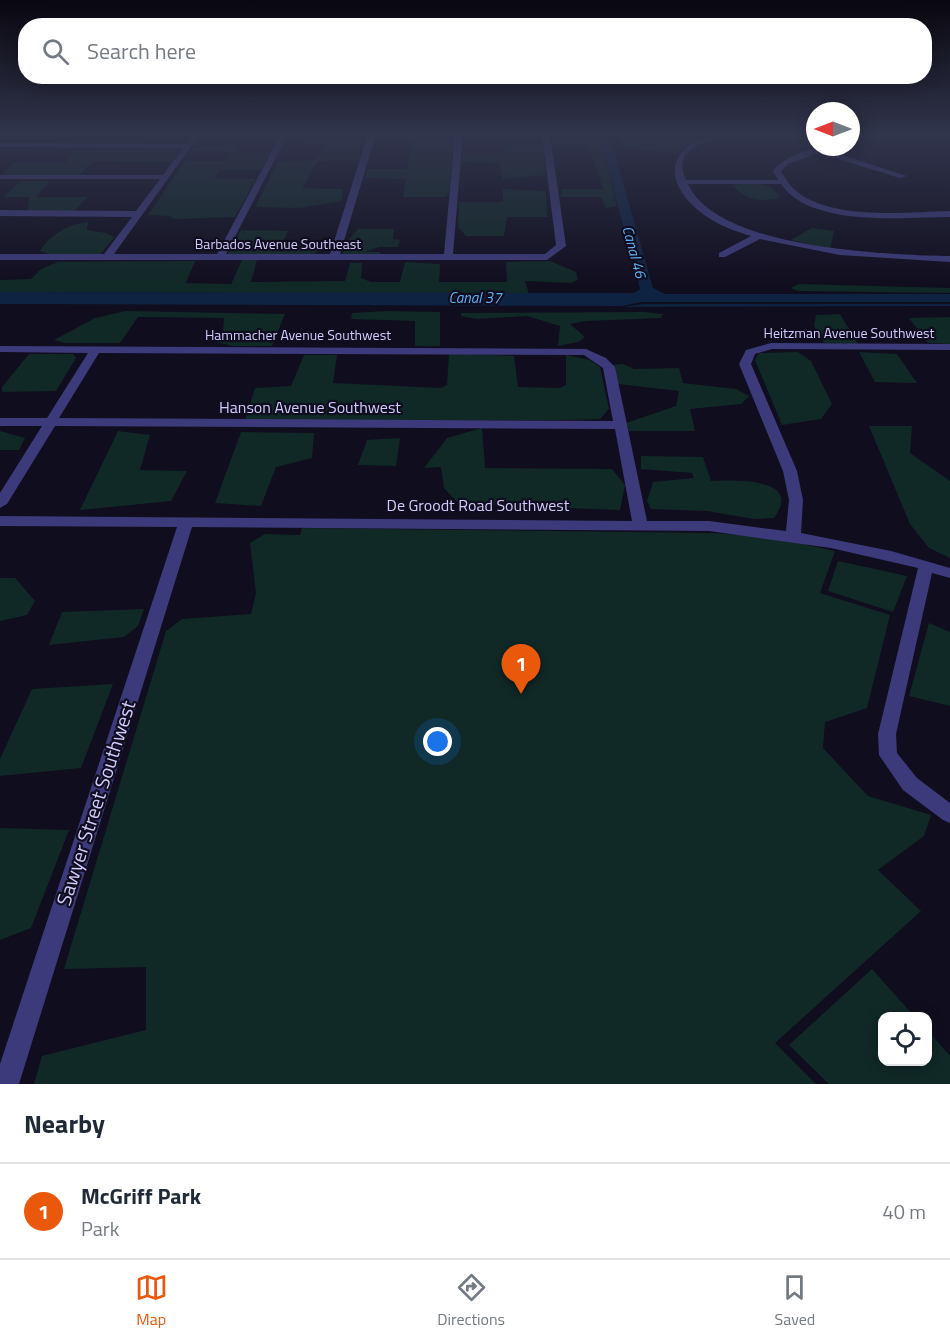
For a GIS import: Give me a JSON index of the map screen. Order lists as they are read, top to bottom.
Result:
{
  "streets": {
    "street": [
      "Barbados Avenue Southeast",
      "Heitzman Avenue Southwest",
      "Hammacher Avenue Southwest",
      "Hanson Avenue Southwest",
      "De Groodt Road Southwest",
      "Sawyer Street Southwest"
    ]
  },
  "crossings": [
    ["Heitzman Avenue Southwest", "De Groodt Road Southwest"],
    ["Hammacher Avenue Southwest", "Hanson Avenue Southwest"],
    ["De Groodt Road Southwest", "Sawyer Street Southwest"]
  ],
  "water": ["Canal 46", "Canal 37"],
  "north": "left",
  "page": {
    "search": "Search here",
    "pins": "1",
    "heading": "Nearby",
    "list": [
      {
        "mark": "1",
        "name": "McGriff Park",
        "note": "Park",
        "value": "40 m"
      }
    ],
    "nav": ["Map", "Directions", "Saved"]
  }
}
